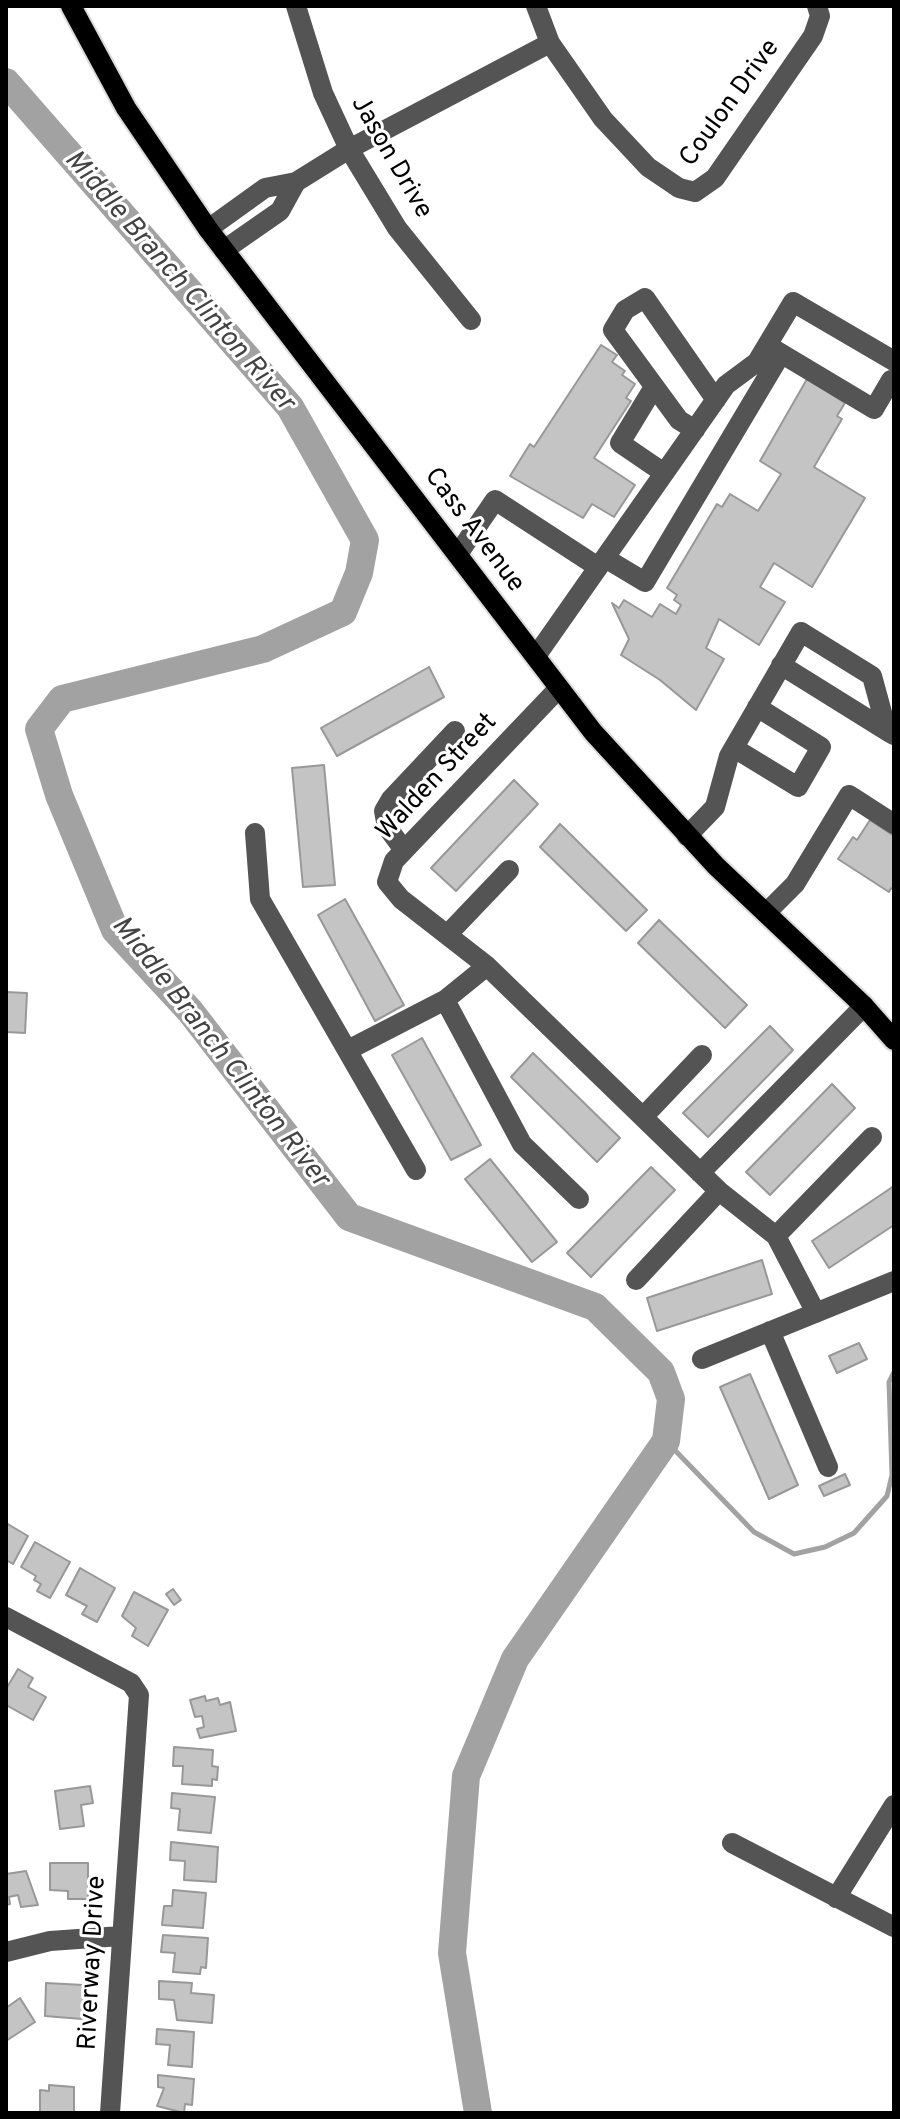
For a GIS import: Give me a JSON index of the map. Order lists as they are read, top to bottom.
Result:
{
  "streets": {
    "main road": ["Cass Avenue"],
    "street": [
      "Coulon Drive",
      "Jason Drive",
      "Walden Street",
      "Riverway Drive"
    ]
  },
  "crossings": [
    ["Cass Avenue", "Walden Street"]
  ],
  "water": ["Middle Branch Clinton River"]
}
